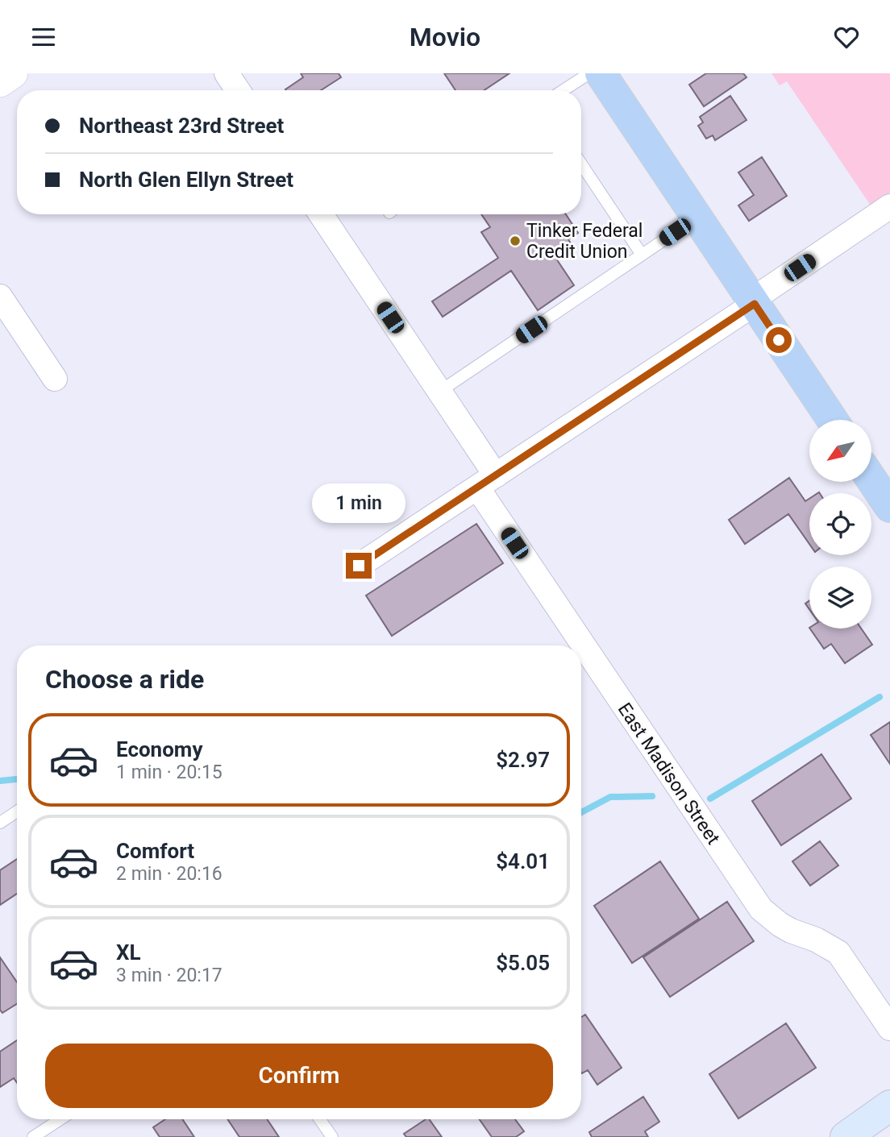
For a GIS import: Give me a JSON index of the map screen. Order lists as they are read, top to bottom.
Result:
{
  "streets": {
    "street": ["East Madison Street"]
  },
  "places": ["Tinker Federal Credit Union"],
  "north": "bottom left",
  "page": {
    "header": "Movio",
    "banner": ["Northeast 23rd Street", "North Glen Ellyn Street"],
    "bubble": "1 min",
    "heading": "Choose a ride",
    "list": [
      {
        "name": "Economy",
        "note": "1 min · 20:15",
        "value": "$2.97"
      },
      {
        "name": "Comfort",
        "note": "2 min · 20:16",
        "value": "$4.01"
      },
      {
        "name": "XL",
        "note": "3 min · 20:17",
        "value": "$5.05"
      }
    ],
    "buttons": "Confirm"
  }
}
